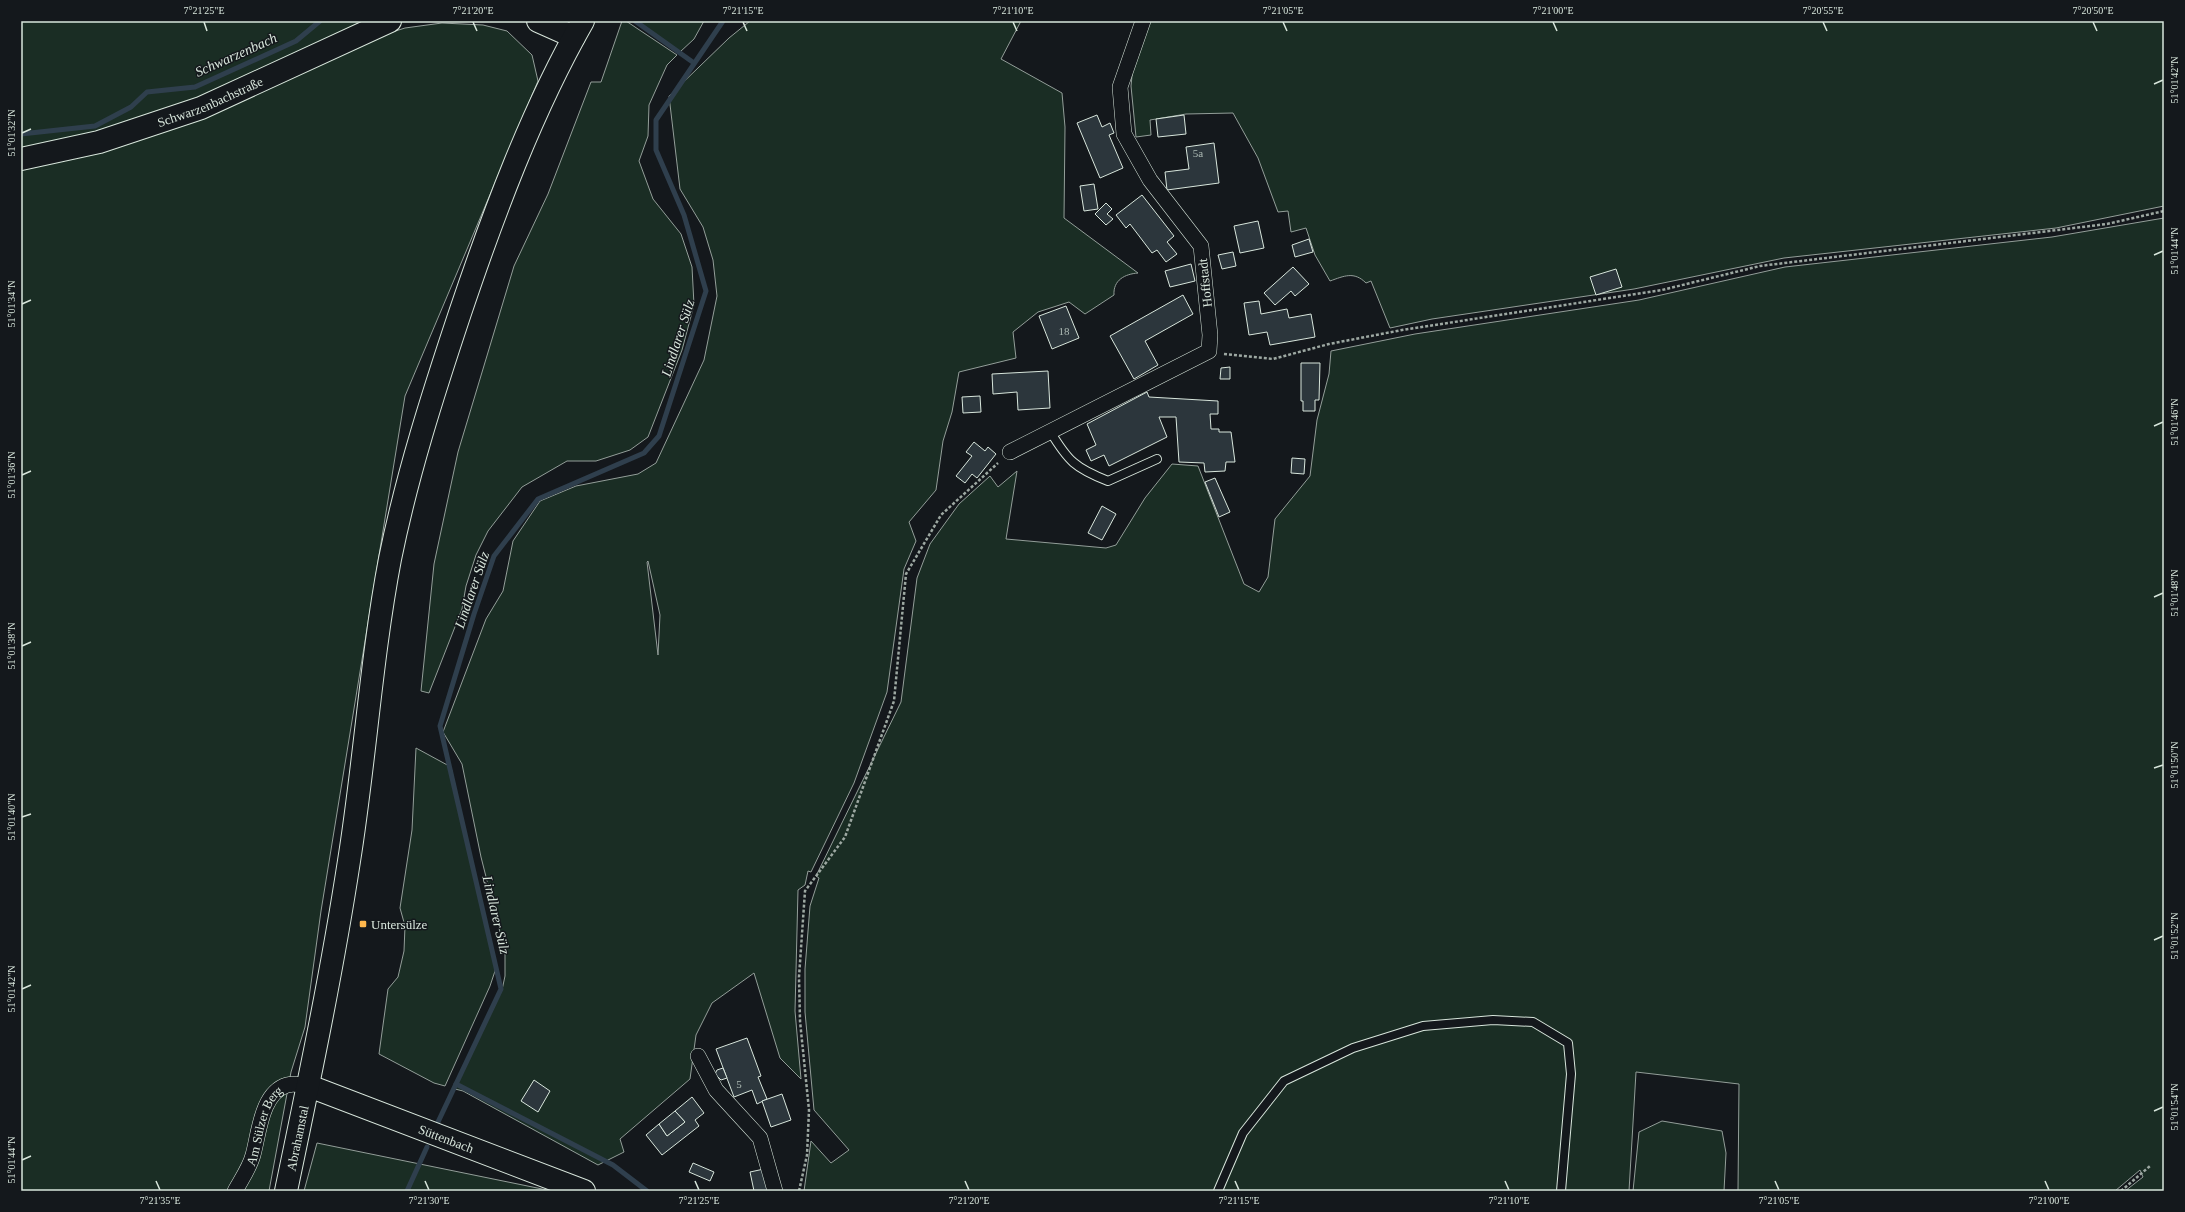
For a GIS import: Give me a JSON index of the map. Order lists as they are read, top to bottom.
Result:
{
  "streets": {
    "main road": ["Schwarzenbachstraße", "Süttenbach", "Abrahamstal"],
    "street": ["Hoffstadt", "Am Sülzer Berg"]
  },
  "crossings": [
    ["Am Sülzer Berg", "Süttenbach"],
    ["Am Sülzer Berg", "Abrahamstal"],
    ["Süttenbach", "Abrahamstal"]
  ],
  "water": ["Schwarzenbach", "Lindlarer Sülz"],
  "places": {
    "transit": ["Untersülze"]
  },
  "house_numbers": ["5a", "18", "5"],
  "coordinates": [
    "7°21'25\"E",
    "7°21'20\"E",
    "7°21'15\"E",
    "7°21'10\"E",
    "7°21'05\"E",
    "7°21'00\"E",
    "7°20'55\"E",
    "7°20'50\"E",
    "51°01'42\"N",
    "51°01'32\"N",
    "51°01'44\"N",
    "51°01'34\"N",
    "51°01'46\"N",
    "51°01'36\"N",
    "51°01'48\"N",
    "51°01'38\"N",
    "51°01'50\"N",
    "51°01'40\"N",
    "51°01'52\"N",
    "51°01'54\"N",
    "7°21'35\"E",
    "7°21'30\"E"
  ]
}
